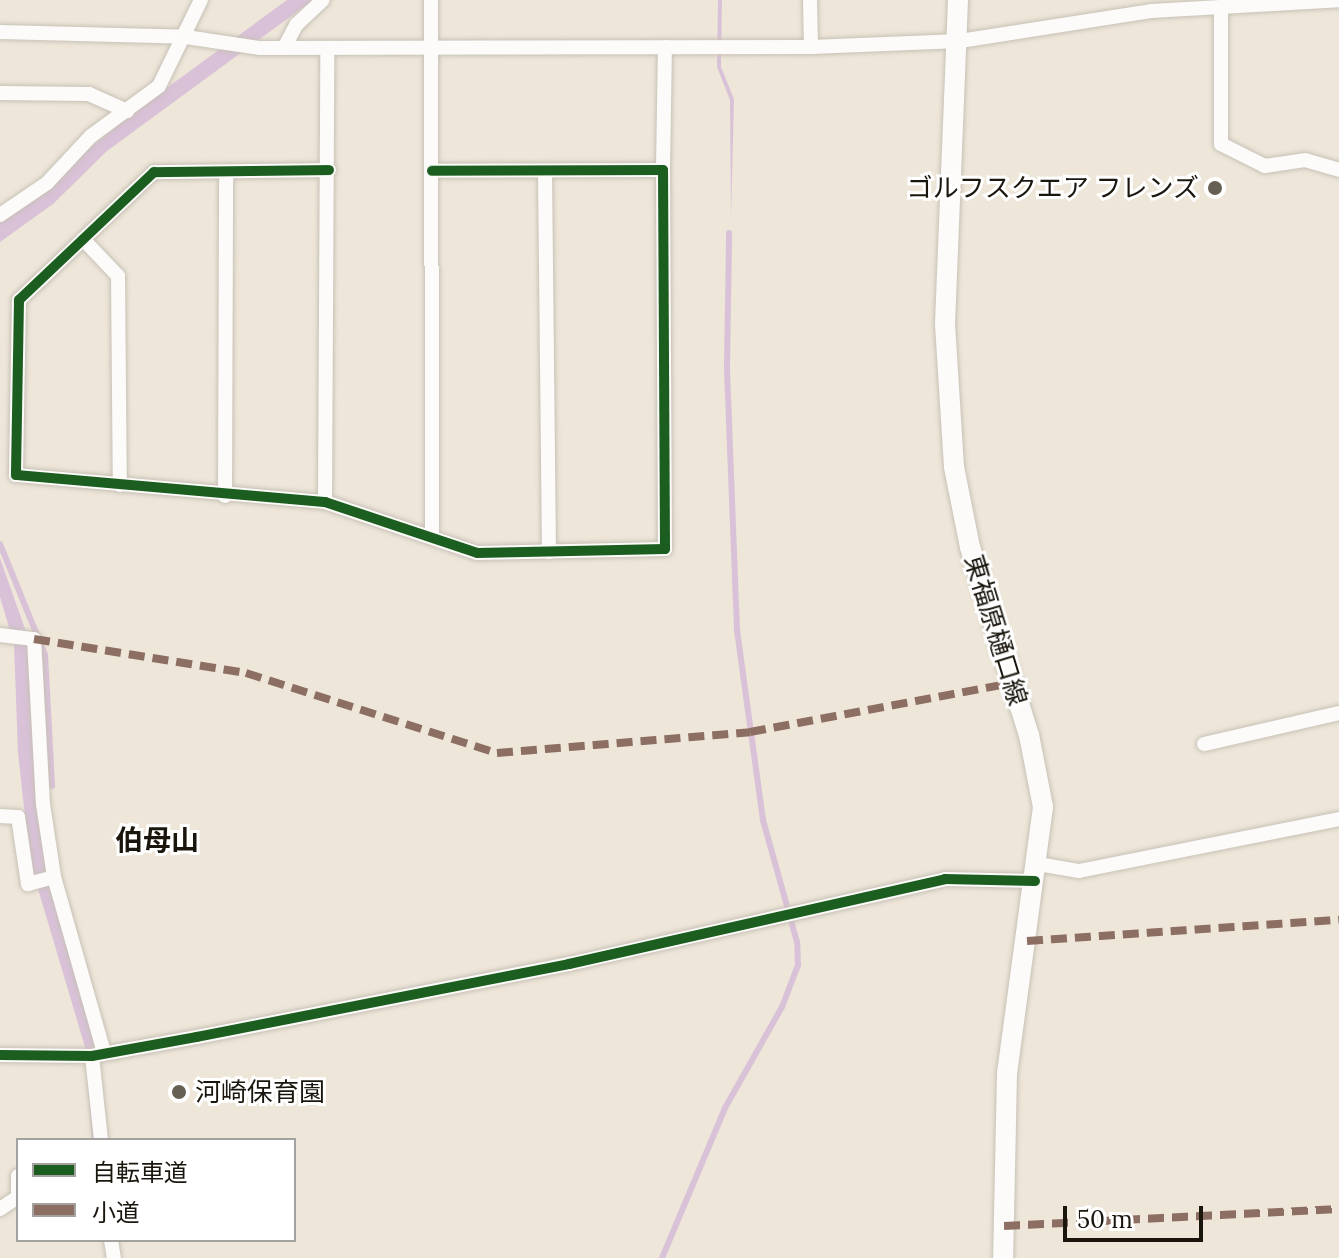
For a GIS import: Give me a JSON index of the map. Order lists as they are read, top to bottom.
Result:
{
  "streets": {
    "main road": ["東福原樋口線"]
  },
  "districts": ["伯母山"],
  "places": ["ゴルフスクエア フレンズ", "河崎保育園"],
  "legend": ["自転車道", "小道"],
  "scale_bar": "50 m"
}
